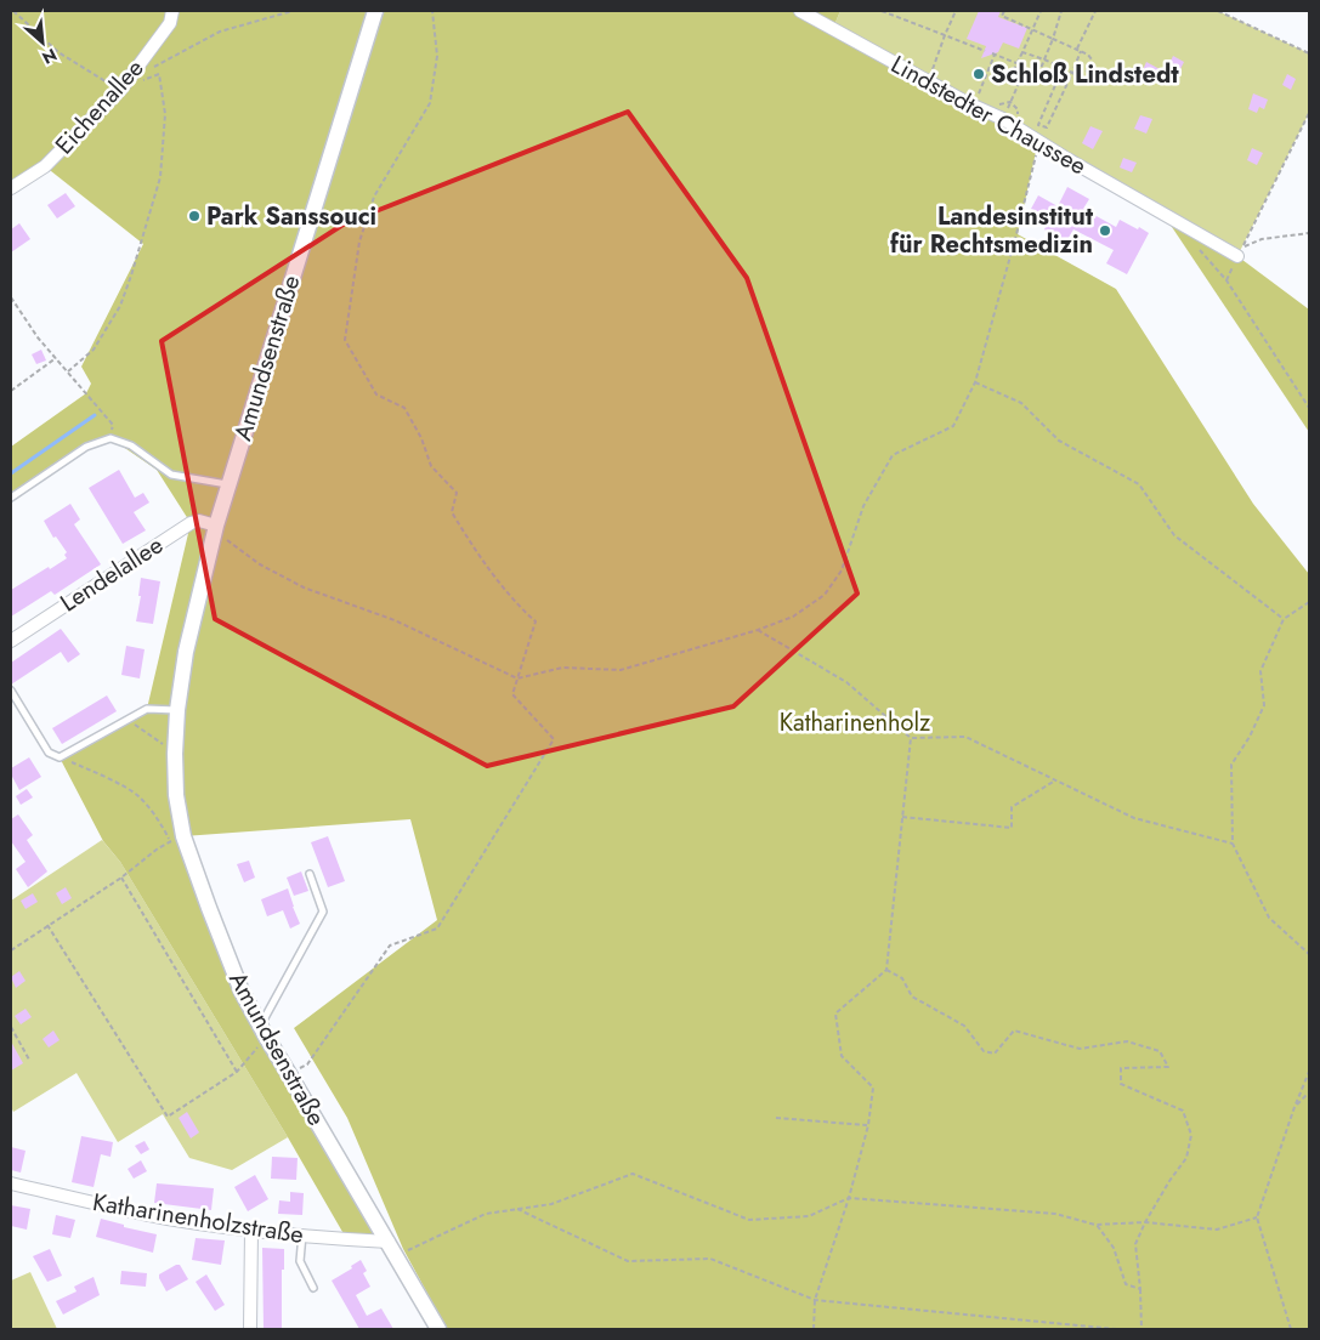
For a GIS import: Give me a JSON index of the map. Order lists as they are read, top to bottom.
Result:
{
  "streets": {
    "street": [
      "Eichenallee",
      "Lindstedter Chaussee",
      "Amundsenstraße",
      "Lendelallee",
      "Katharinenholzstraße"
    ]
  },
  "crossings": [
    ["Amundsenstraße", "Lendelallee"],
    ["Amundsenstraße", "Katharinenholzstraße"]
  ],
  "parks": ["Katharinenholz"],
  "places": ["Schloß Lindstedt", "Park Sanssouci", "Landesinstitut für Rechtsmedizin"],
  "north": "bottom right"
}
